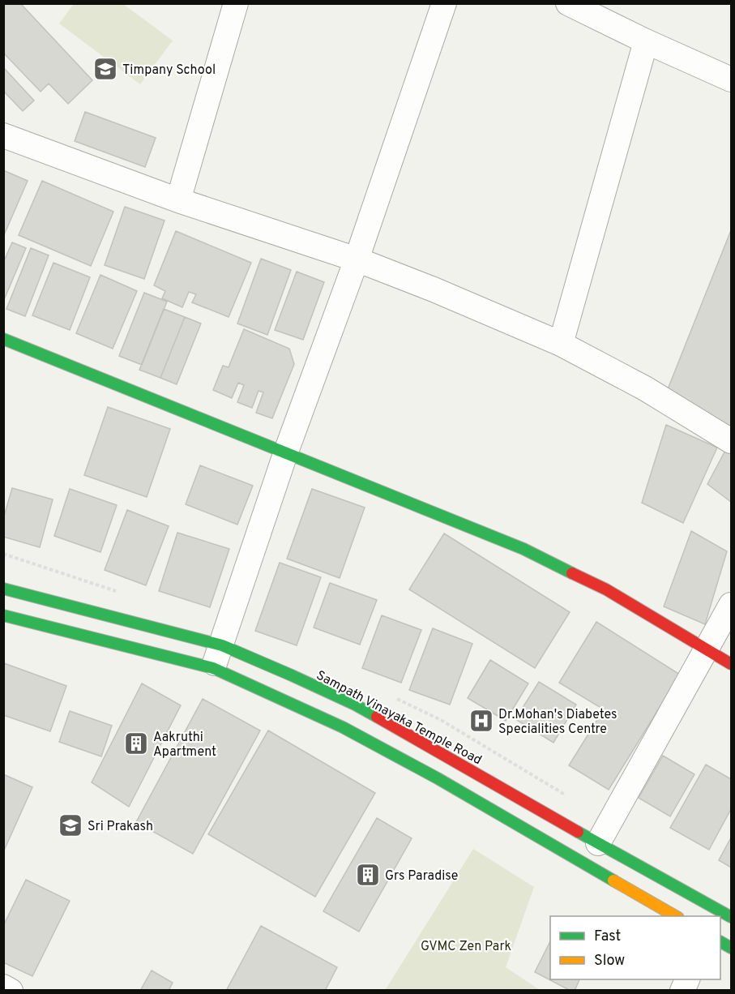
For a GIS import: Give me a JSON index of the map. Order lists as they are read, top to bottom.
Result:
{
  "streets": {
    "main road": ["Sampath Vinayaka Temple Road"]
  },
  "parks": ["GVMC Zen Park"],
  "places": {
    "school or university": ["Timpany School", "Sri Prakash"],
    "hospital": ["Dr.Mohan's Diabetes Specialities Centre"],
    "building": ["Aakruthi Apartment", "Grs Paradise"]
  },
  "legend": ["Fast", "Slow"]
}
